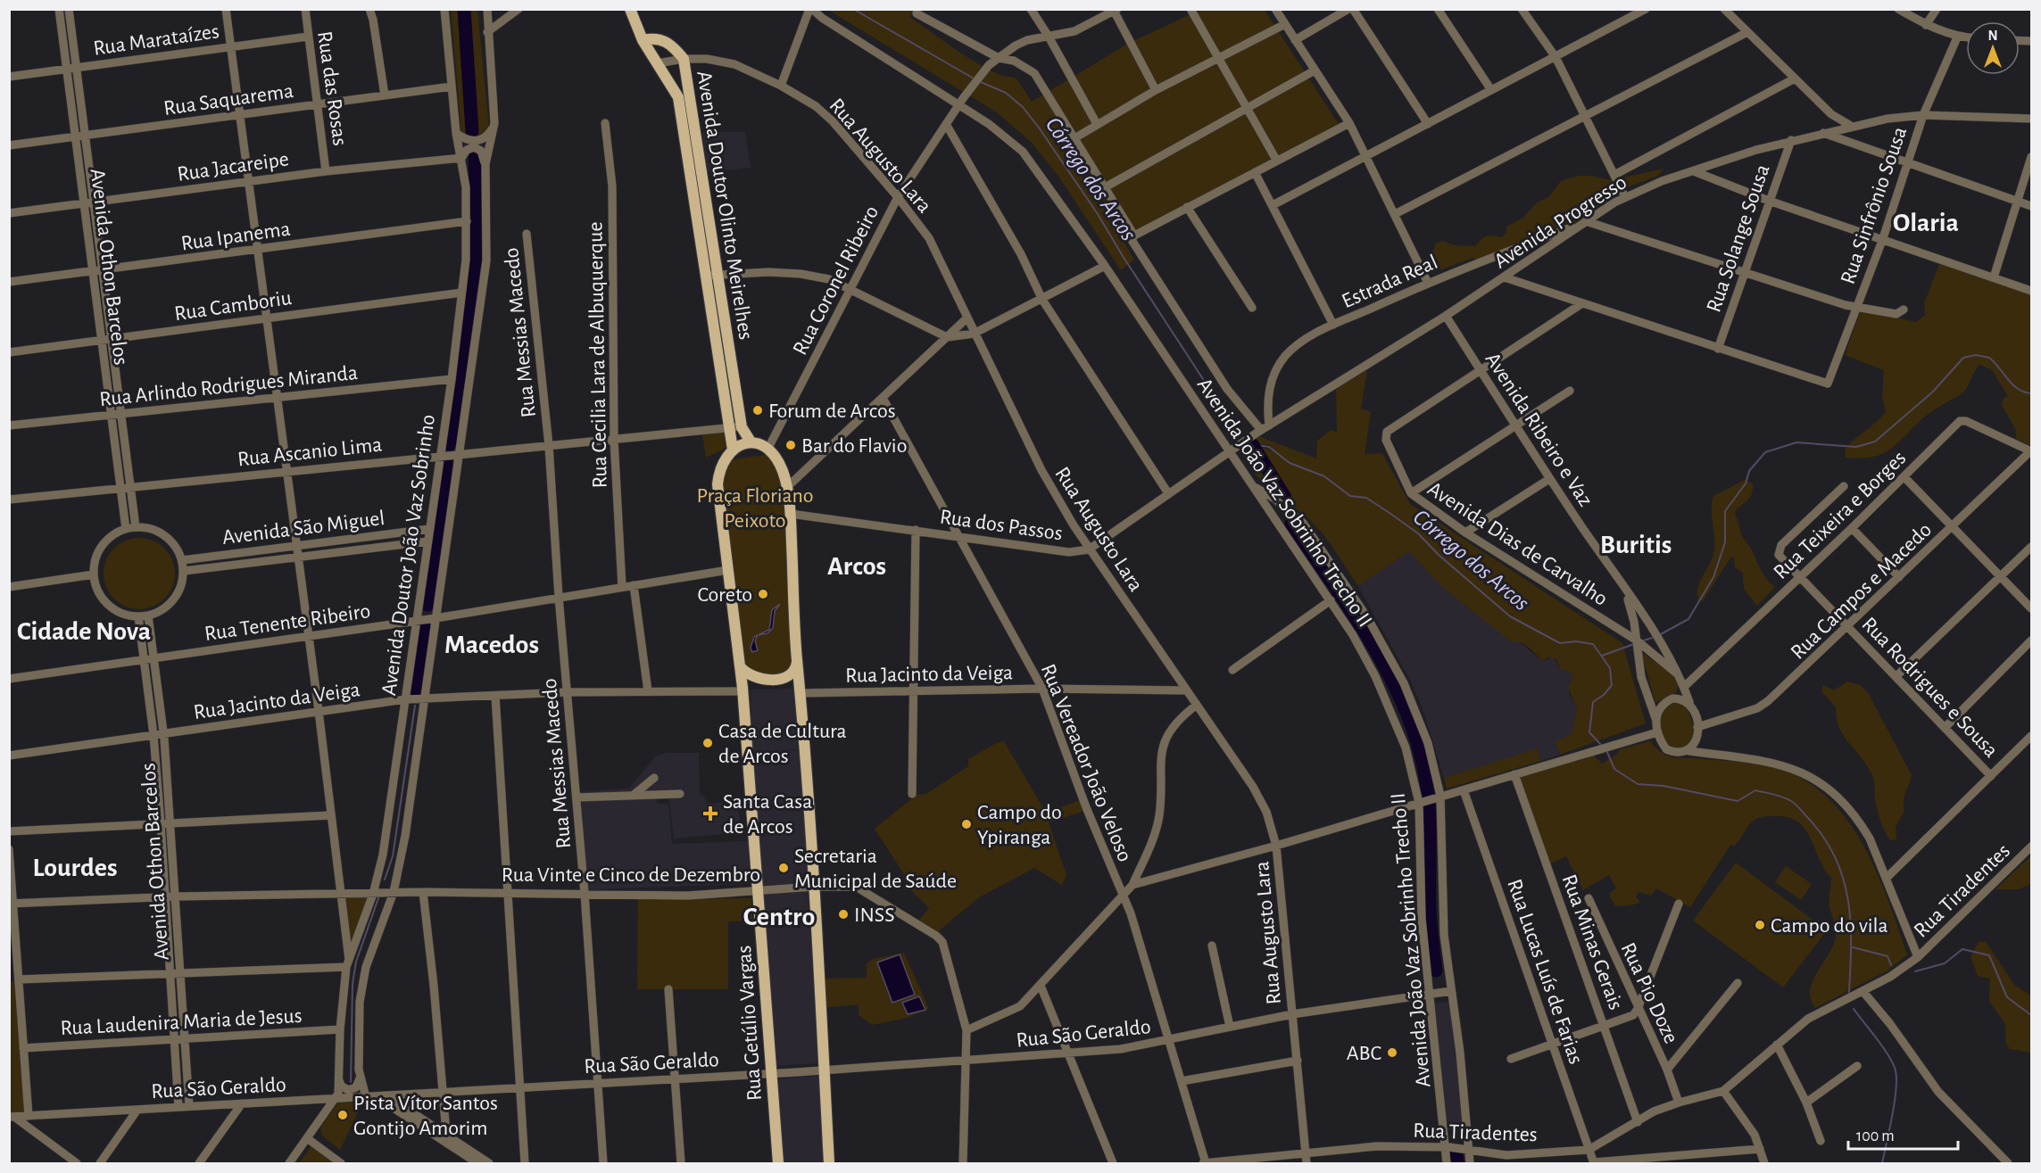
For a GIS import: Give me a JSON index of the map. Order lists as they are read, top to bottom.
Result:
{
  "streets": {
    "main road": ["Avenida Doutor Olinto Meirelhes", "Rua Getúlio Vargas"],
    "street": [
      "Rua Marataízes",
      "Rua das Rosas",
      "Rua Saquarema",
      "Rua Augusto Lara",
      "Rua Jacareipe",
      "Rua Sinfrônio Sousa",
      "Avenida Progresso",
      "Rua Ipanema",
      "Rua Solange Sousa",
      "Avenida Othon Barcelos",
      "Rua Coronel Ribeiro",
      "Estrada Real",
      "Rua Camboriu",
      "Rua Messias Macedo",
      "Rua Cecilia Lara de Albuquerque",
      "Rua Arlindo Rodrigues Miranda",
      "Avenida Ribeiro e Vaz",
      "Rua Ascanio Lima",
      "Avenida João Vaz Sobrinho Trecho II",
      "Rua Teixeira e Borges",
      "Rua dos Passos",
      "Avenida São Miguel",
      "Avenida Dias de Carvalho",
      "Avenida Doutor João Vaz Sobrinho",
      "Rua Campos e Macedo",
      "Rua Tenente Ribeiro",
      "Rua Jacinto da Veiga",
      "Rua Rodrigues e Sousa",
      "Rua Vereador João Veloso",
      "Rua Vinte e Cinco de Dezembro",
      "Rua Tiradentes",
      "Rua Minas Gerais",
      "Rua Lucas Luís de Farias",
      "Rua Pio Doze",
      "Rua Laudenira Maria de Jesus",
      "Rua São Geraldo"
    ]
  },
  "crossings": [
    ["Rua Marataízes", "Rua das Rosas"],
    ["Rua Marataízes", "Avenida Othon Barcelos"],
    ["Rua das Rosas", "Rua Saquarema"],
    ["Rua das Rosas", "Rua Jacareipe"],
    ["Rua Saquarema", "Avenida Othon Barcelos"],
    ["Rua Saquarema", "Avenida Doutor João Vaz Sobrinho"],
    ["Rua Augusto Lara", "Avenida Doutor Olinto Meirelhes"],
    ["Rua Augusto Lara", "Rua Coronel Ribeiro"],
    ["Rua Augusto Lara", "Rua dos Passos"],
    ["Rua Augusto Lara", "Rua Jacinto da Veiga"],
    ["Rua Augusto Lara", "Rua Tiradentes"],
    ["Rua Augusto Lara", "Rua São Geraldo"],
    ["Rua Jacareipe", "Avenida Othon Barcelos"],
    ["Rua Jacareipe", "Avenida Doutor João Vaz Sobrinho"],
    ["Avenida Doutor Olinto Meirelhes", "Rua Ascanio Lima"],
    ["Rua Sinfrônio Sousa", "Avenida Progresso"],
    ["Rua Sinfrônio Sousa", "Rua Solange Sousa"],
    ["Avenida Progresso", "Rua Solange Sousa"],
    ["Avenida Progresso", "Estrada Real"],
    ["Avenida Progresso", "Avenida Ribeiro e Vaz"],
    ["Avenida Progresso", "Rua dos Passos"],
    ["Rua Ipanema", "Avenida Othon Barcelos"],
    ["Rua Ipanema", "Avenida Doutor João Vaz Sobrinho"],
    ["Avenida Othon Barcelos", "Rua Camboriu"],
    ["Avenida Othon Barcelos", "Rua Arlindo Rodrigues Miranda"],
    ["Avenida Othon Barcelos", "Rua Ascanio Lima"],
    ["Avenida Othon Barcelos", "Avenida São Miguel"],
    ["Avenida Othon Barcelos", "Rua Tenente Ribeiro"],
    ["Avenida Othon Barcelos", "Rua Jacinto da Veiga"],
    ["Avenida Othon Barcelos", "Rua Vinte e Cinco de Dezembro"],
    ["Avenida Othon Barcelos", "Rua Laudenira Maria de Jesus"],
    ["Avenida Othon Barcelos", "Rua São Geraldo"],
    ["Rua Coronel Ribeiro", "Avenida João Vaz Sobrinho Trecho II"],
    ["Rua Camboriu", "Avenida Doutor João Vaz Sobrinho"],
    ["Rua Messias Macedo", "Rua Ascanio Lima"],
    ["Rua Messias Macedo", "Rua Tenente Ribeiro"],
    ["Rua Messias Macedo", "Rua Jacinto da Veiga"],
    ["Rua Messias Macedo", "Rua Vinte e Cinco de Dezembro"],
    ["Rua Messias Macedo", "Rua São Geraldo"],
    ["Rua Cecilia Lara de Albuquerque", "Rua Ascanio Lima"],
    ["Rua Cecilia Lara de Albuquerque", "Rua Tenente Ribeiro"],
    ["Rua Arlindo Rodrigues Miranda", "Avenida Doutor João Vaz Sobrinho"],
    ["Avenida Ribeiro e Vaz", "Avenida Dias de Carvalho"],
    ["Rua Ascanio Lima", "Avenida Doutor João Vaz Sobrinho"],
    ["Avenida João Vaz Sobrinho Trecho II", "Rua dos Passos"],
    ["Avenida João Vaz Sobrinho Trecho II", "Rua Tiradentes"],
    ["Avenida João Vaz Sobrinho Trecho II", "Rua São Geraldo"],
    ["Rua Teixeira e Borges", "Rua Campos e Macedo"],
    ["Rua Teixeira e Borges", "Rua Rodrigues e Sousa"],
    ["Rua dos Passos", "Rua Vereador João Veloso"],
    ["Avenida São Miguel", "Avenida Doutor João Vaz Sobrinho"],
    ["Avenida Doutor João Vaz Sobrinho", "Rua Tenente Ribeiro"],
    ["Avenida Doutor João Vaz Sobrinho", "Rua Jacinto da Veiga"],
    ["Avenida Doutor João Vaz Sobrinho", "Rua Vinte e Cinco de Dezembro"],
    ["Avenida Doutor João Vaz Sobrinho", "Rua Laudenira Maria de Jesus"],
    ["Avenida Doutor João Vaz Sobrinho", "Rua São Geraldo"],
    ["Rua Campos e Macedo", "Rua Rodrigues e Sousa"],
    ["Rua Jacinto da Veiga", "Rua Vereador João Veloso"],
    ["Rua Jacinto da Veiga", "Rua Getúlio Vargas"],
    ["Rua Vereador João Veloso", "Rua Tiradentes"],
    ["Rua Vereador João Veloso", "Rua São Geraldo"],
    ["Rua Vinte e Cinco de Dezembro", "Rua Getúlio Vargas"],
    ["Rua Vinte e Cinco de Dezembro", "Rua São Geraldo"],
    ["Rua Tiradentes", "Rua Minas Gerais"],
    ["Rua Tiradentes", "Rua Lucas Luís de Farias"],
    ["Rua Tiradentes", "Rua Pio Doze"],
    ["Rua Getúlio Vargas", "Rua São Geraldo"]
  ],
  "districts": [
    "Olaria",
    "Buritis",
    "Arcos",
    "Cidade Nova",
    "Macedos",
    "Lourdes",
    "Centro"
  ],
  "water": ["Córrego dos Arcos"],
  "parks": ["Praça Floriano Peixoto"],
  "places": {
    "other": [
      "Forum de Arcos",
      "Bar do Flavio",
      "Coreto",
      "Casa de Cultura de Arcos",
      "Campo do Ypiranga",
      "Secretaria Municipal de Saúde",
      "INSS",
      "Campo do vila",
      "ABC",
      "Pista Vítor Santos Gontijo Amorim"
    ],
    "health": ["Santa Casa de Arcos"]
  },
  "scale_bar": "100 m",
  "north": "top"
}
